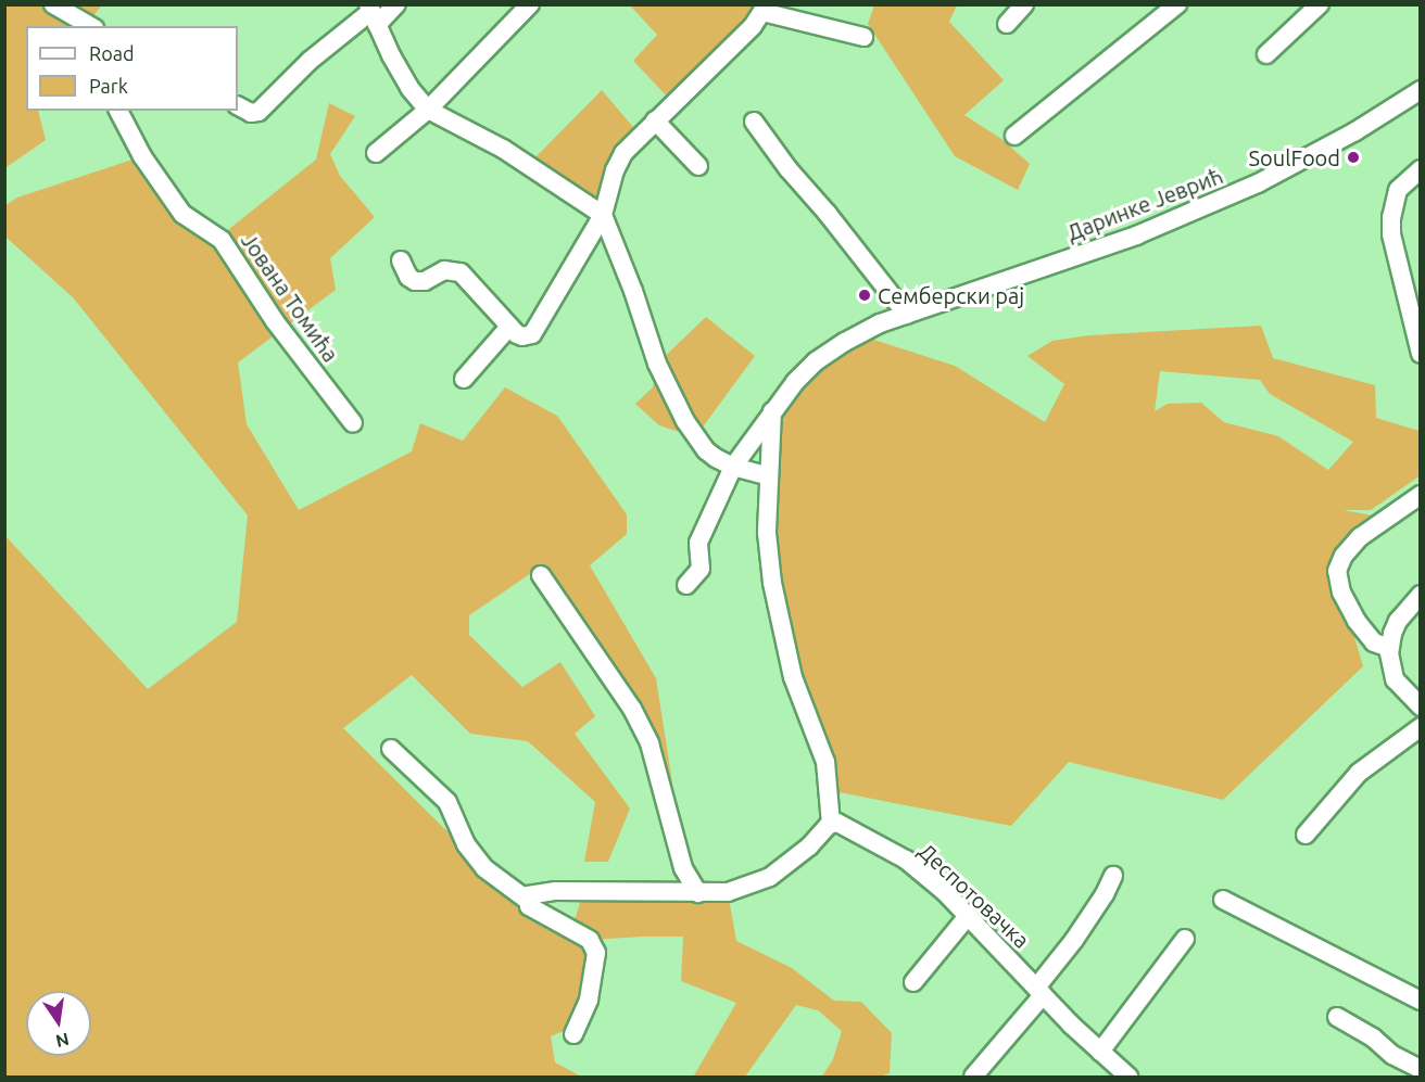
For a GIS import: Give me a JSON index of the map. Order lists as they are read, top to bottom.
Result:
{
  "streets": {
    "street": ["Даринке Јеврић", "Јована Томића", "Деспотовачка"]
  },
  "places": ["SoulFood", "Семберски рај"],
  "legend": ["Road", "Park"],
  "north": "bottom"
}
